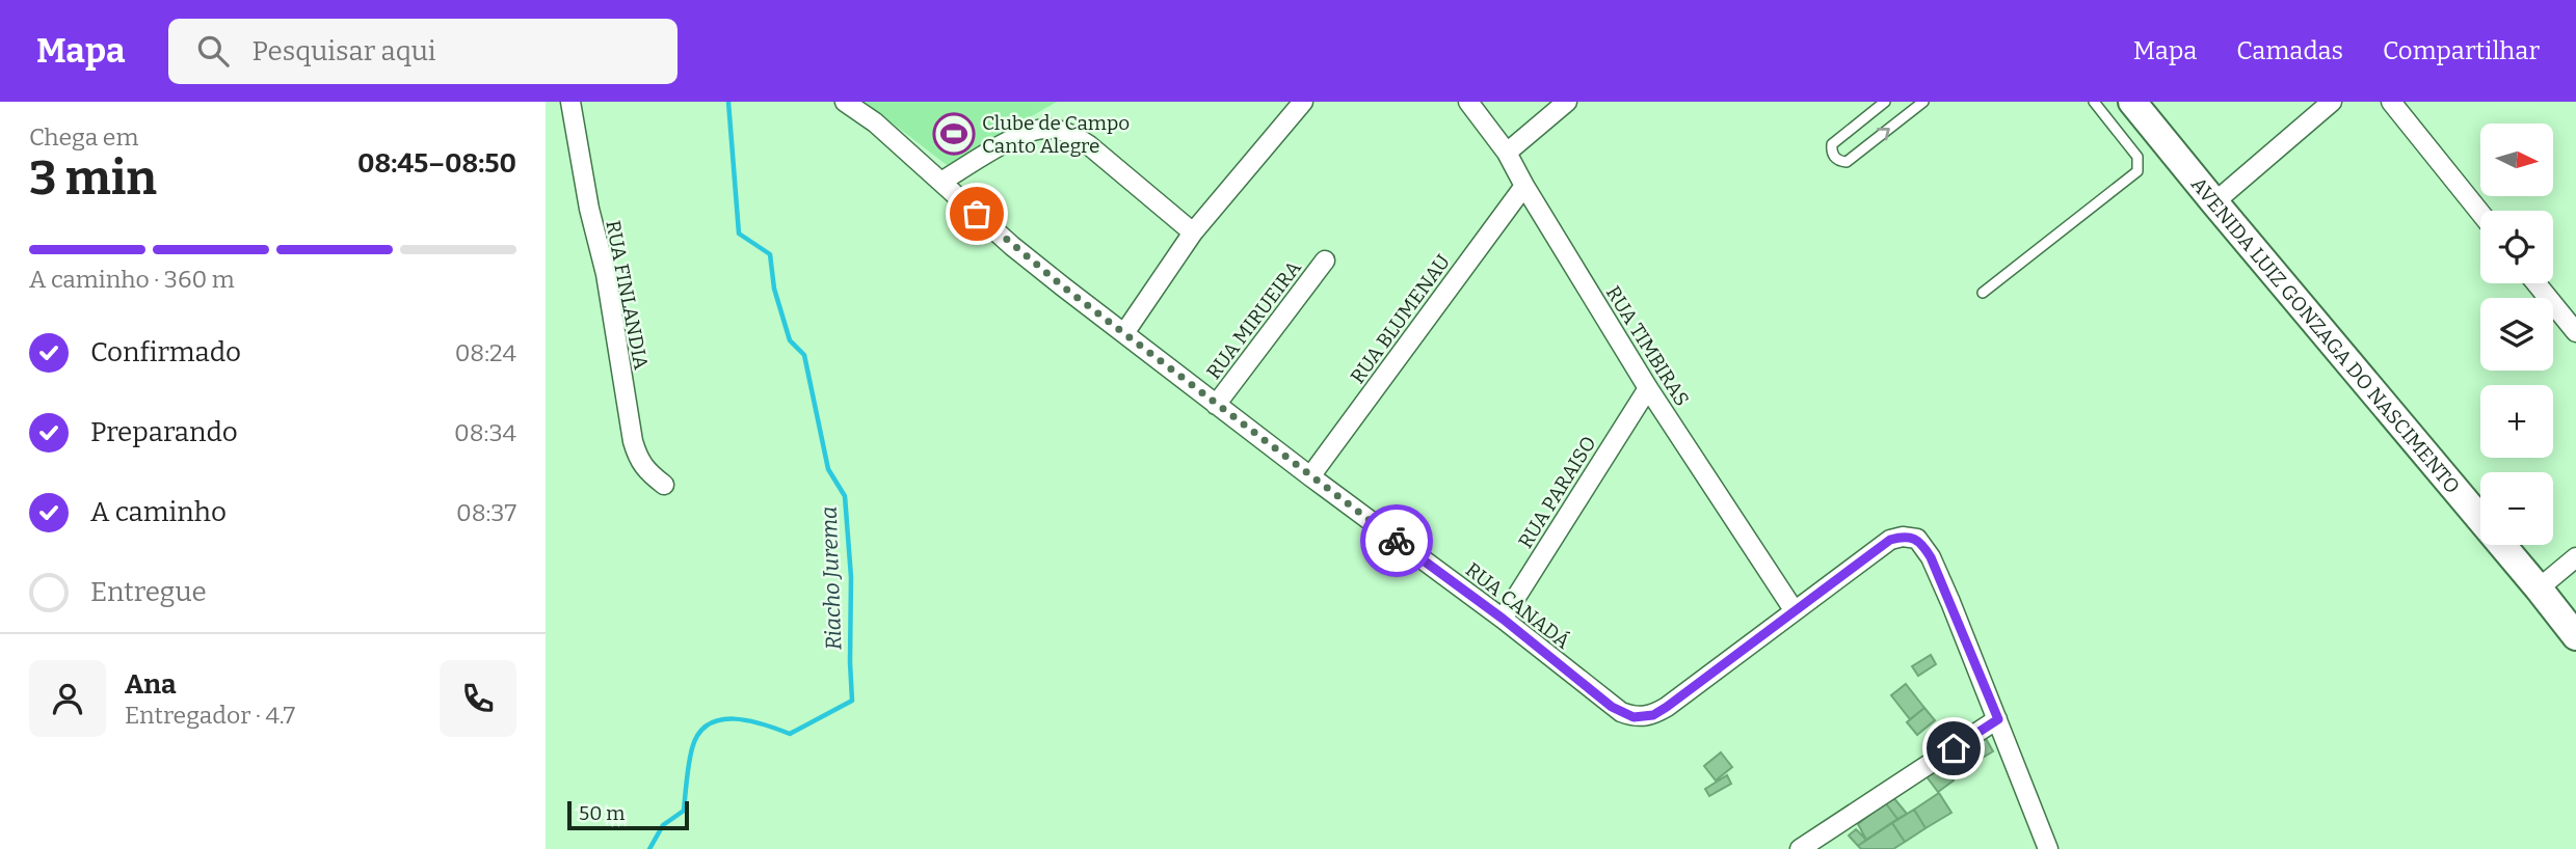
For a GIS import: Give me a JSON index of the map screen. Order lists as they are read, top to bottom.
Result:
{
  "streets": {
    "main road": ["AVENIDA LUIZ GONZAGA DO NASCIMENTO"],
    "street": [
      "RUA FINLANDIA",
      "RUA BLUMENAU",
      "RUA MIRUEIRA",
      "RUA TIMBIRAS",
      "RUA PARAISO",
      "RUA CANADÁ"
    ]
  },
  "crossings": [
    ["RUA BLUMENAU", "RUA TIMBIRAS"],
    ["RUA BLUMENAU", "RUA CANADÁ"],
    ["RUA MIRUEIRA", "RUA CANADÁ"],
    ["RUA TIMBIRAS", "RUA PARAISO"],
    ["RUA TIMBIRAS", "RUA CANADÁ"],
    ["RUA PARAISO", "RUA CANADÁ"]
  ],
  "water": ["Riacho Jurema"],
  "places": {
    "sports": ["Clube de Campo Canto Alegre"]
  },
  "scale_bar": "50 m",
  "north": "right",
  "page": {
    "header": "Mapa",
    "search": "Pesquisar aqui",
    "nav": ["Mapa", "Camadas", "Compartilhar"],
    "heading": ["3 min", "Chega em", "08:45–08:50"],
    "panel": ["Ana", "Entregador · 4.7"],
    "map_buttons": ["+", "−"],
    "bar": "A caminho · 360 m",
    "list": [
      ["Confirmado", "08:24"],
      ["Preparando", "08:34"],
      ["A caminho", "08:37"],
      "Entregue"
    ],
    "scale": "50 m"
  }
}
